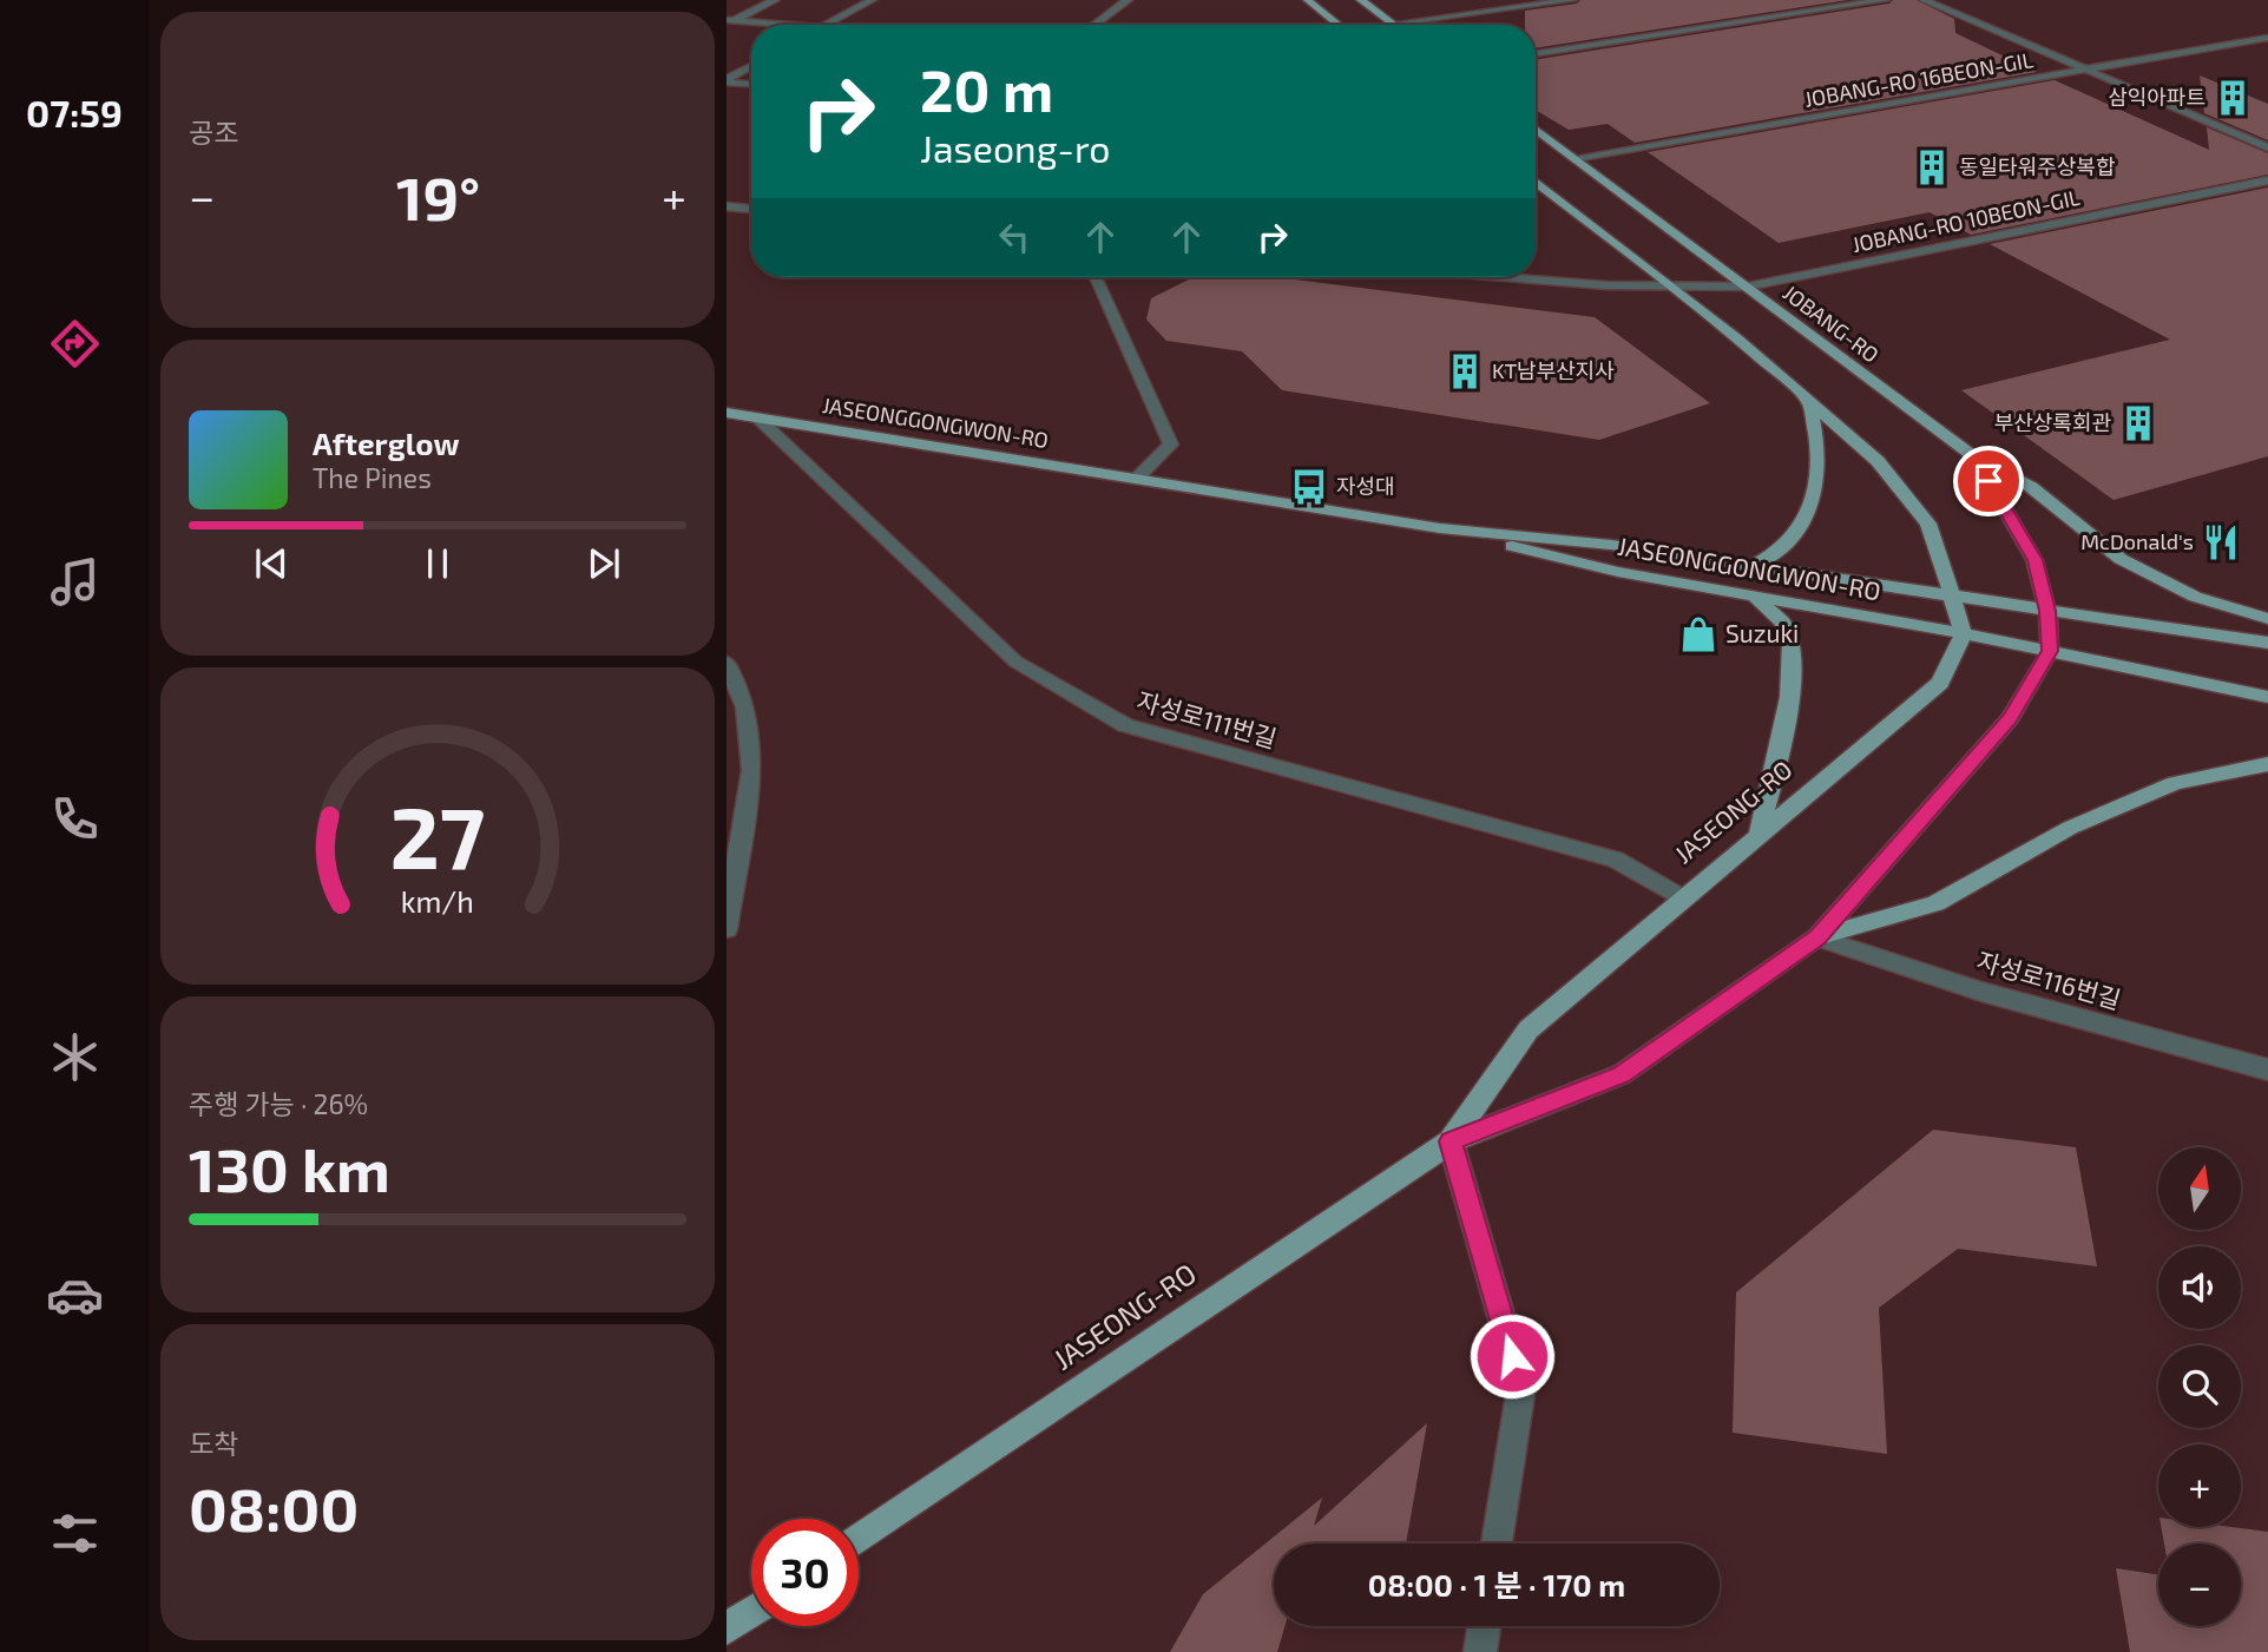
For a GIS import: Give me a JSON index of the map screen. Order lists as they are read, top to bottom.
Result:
{
  "streets": {
    "main road": ["JOBANG-RO", "JASEONGGONGWON-RO", "JASEONG-RO"],
    "street": [
      "JOBANG-RO 16BEON-GIL",
      "JOBANG-RO 10BEON-GIL",
      "자성로111번길",
      "자성로116번길"
    ]
  },
  "crossings": [
    ["JOBANG-RO 16BEON-GIL", "JOBANG-RO"],
    ["JOBANG-RO 10BEON-GIL", "JOBANG-RO"],
    ["JASEONGGONGWON-RO", "자성로111번길"],
    ["JASEONGGONGWON-RO", "JASEONG-RO"],
    ["자성로111번길", "JASEONG-RO"],
    ["JASEONG-RO", "자성로116번길"]
  ],
  "places": {
    "building": [
      "삼익아파트",
      "동일타워주상복합",
      "KT남부산지사",
      "부산상록회관"
    ],
    "bus stop": ["자성대"],
    "restaurant": ["McDonald's"],
    "shop": ["Suzuki"]
  },
  "north": "top",
  "page": {
    "tabs": "07:59",
    "tile": [
      "공조",
      ["주행 가능 · 26%", "130 km"],
      ["도착", "08:00"]
    ],
    "turn": ["20 m", "Jaseong-ro"],
    "heat": ["−", "19°", "+"],
    "song": ["Afterglow", "The Pines"],
    "map_buttons": ["+", "−"],
    "limit": "30",
    "trip": "08:00 · 1 분 · 170 m",
    "gauge": ["27", "km/h"]
  }
}
